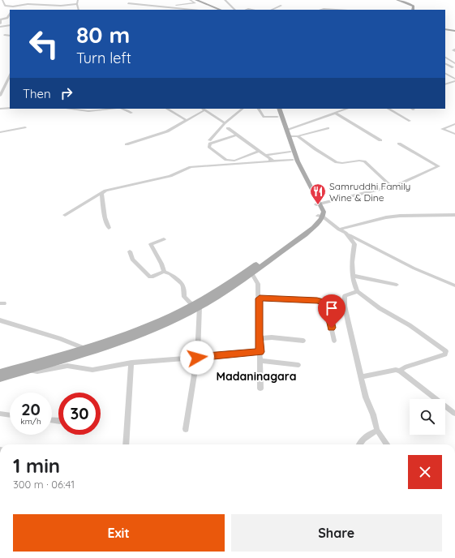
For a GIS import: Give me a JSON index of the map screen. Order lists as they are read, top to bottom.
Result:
{
  "districts": ["Madaninagara"],
  "places": {
    "restaurant": ["Samruddhi Family Wine & Dine"]
  },
  "page": {
    "turn": ["80 m", "Turn left"],
    "then": "Then",
    "speed": "20 km/h",
    "limit": "30",
    "heading": ["1 min", "300 m · 06:41"],
    "buttons": ["Exit", "Share"]
  }
}
